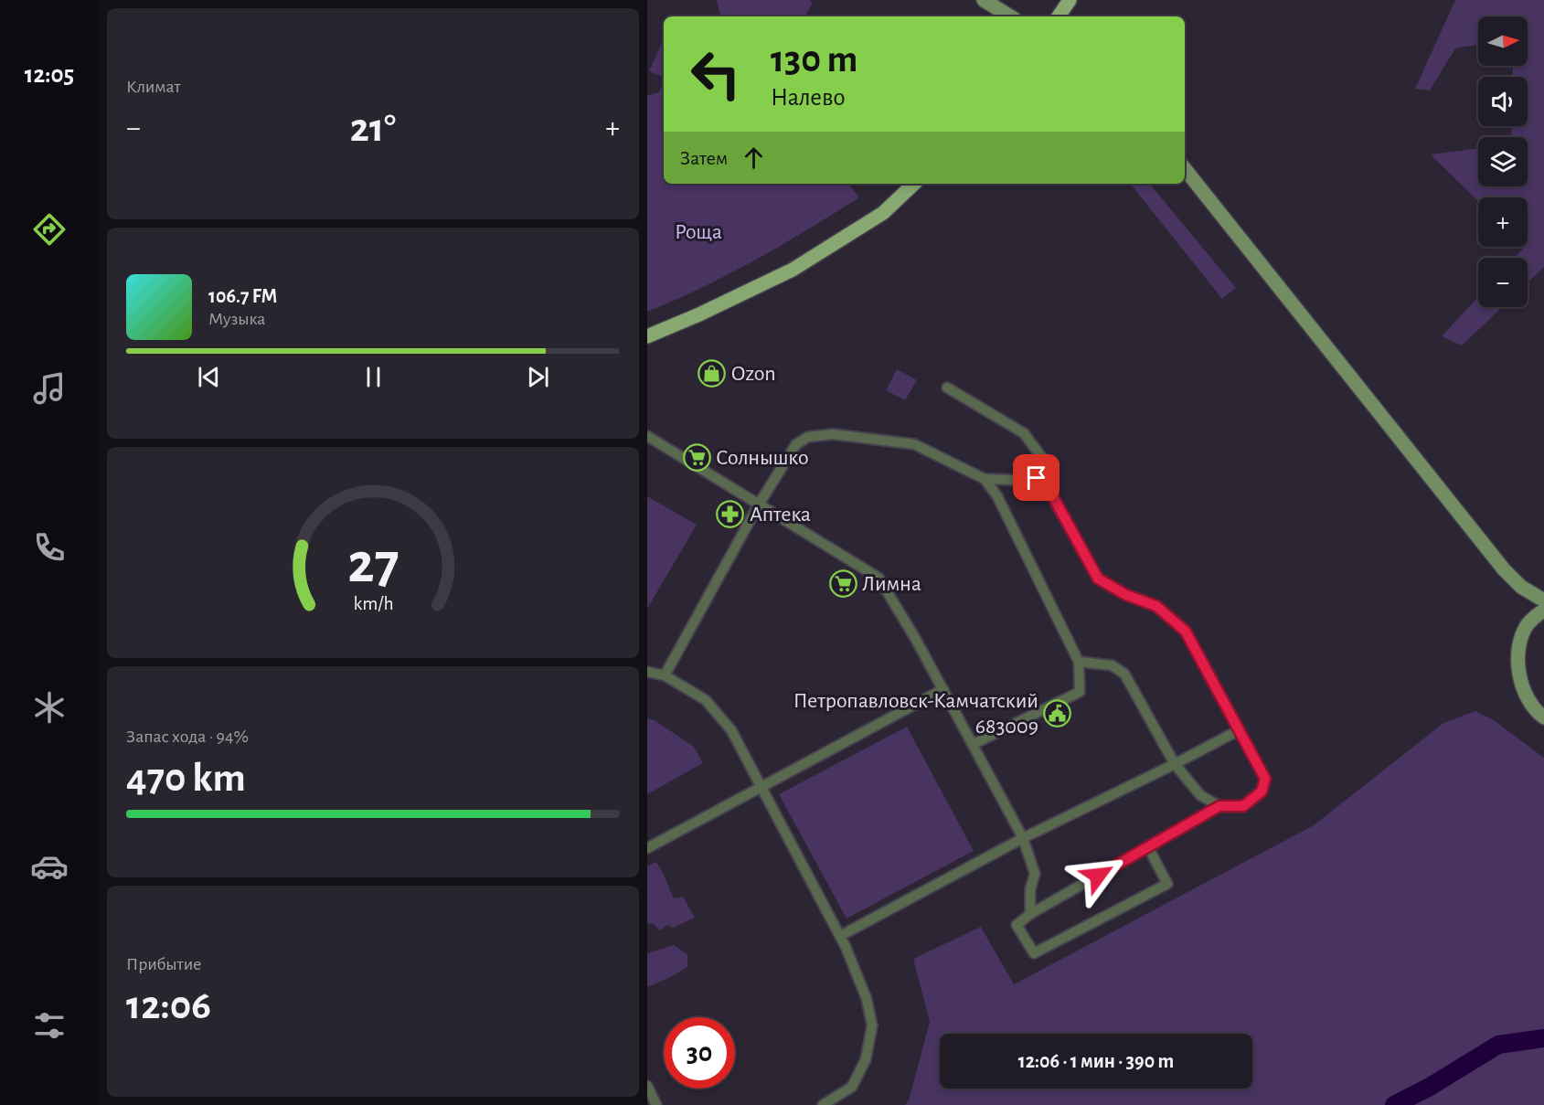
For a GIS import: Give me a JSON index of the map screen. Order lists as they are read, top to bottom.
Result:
{
  "parks": ["Роща"],
  "places": {
    "shop": ["Ozon"],
    "supermarket": ["Солнышко", "Лимна"],
    "pharmacy": ["Аптека"],
    "public building": ["Петропавловск-Камчатский 683009"]
  },
  "north": "right",
  "page": {
    "tabs": "12:05",
    "tile": [
      "Климат",
      ["Запас хода · 94%", "470 km"],
      ["Прибытие", "12:06"]
    ],
    "map_buttons": ["+", "−"],
    "turn": ["130 m", "Налево"],
    "heat": ["−", "21°", "+"],
    "then": "Затем",
    "song": ["106.7 FM", "Музыка"],
    "limit": "30",
    "trip": "12:06 · 1 мин · 390 m",
    "gauge": ["27", "km/h"]
  }
}
